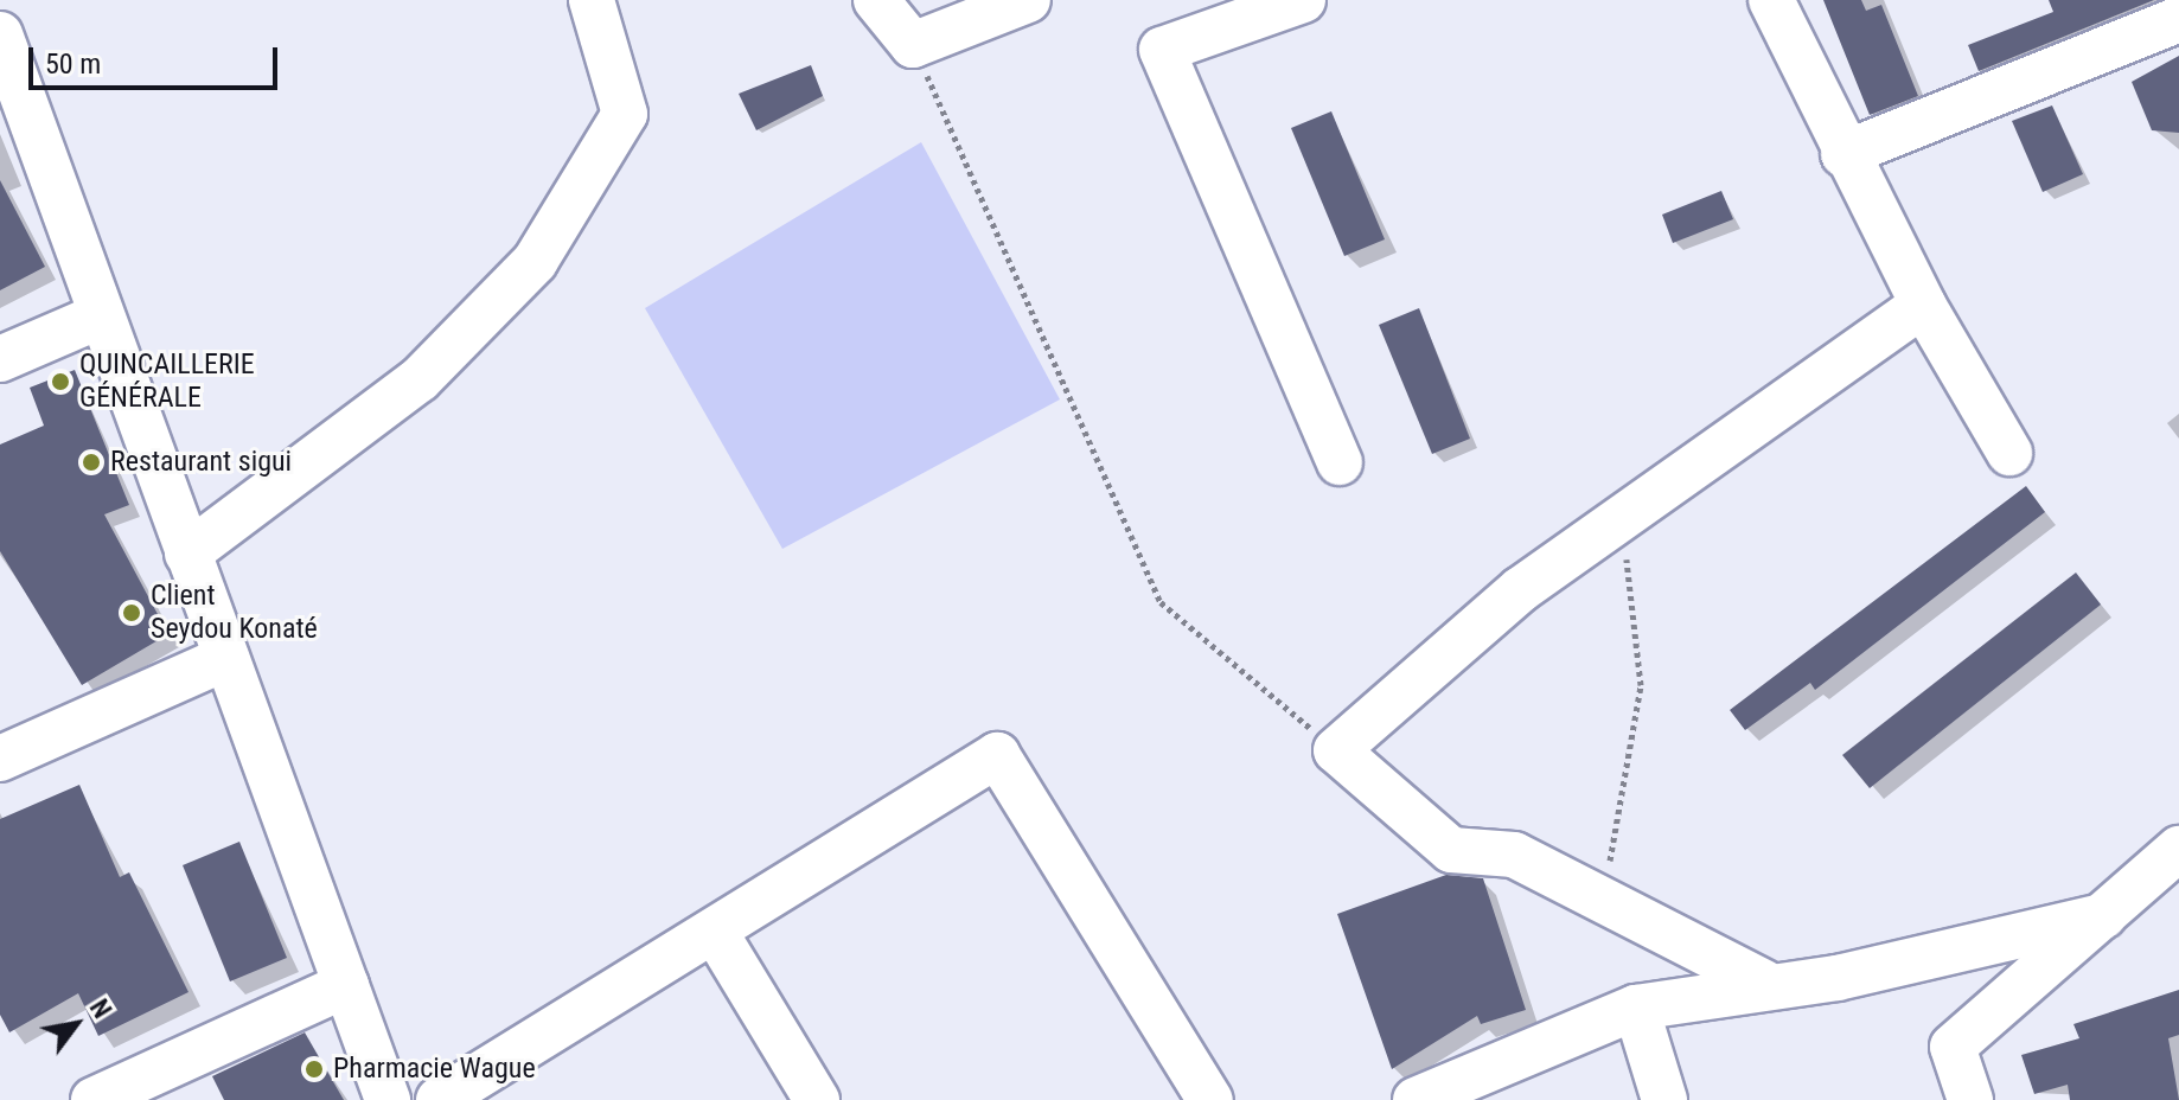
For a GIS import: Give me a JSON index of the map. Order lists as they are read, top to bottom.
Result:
{
  "places": [
    "QUINCAILLERIE GÉNÉRALE",
    "Restaurant sigui",
    "Client Seydou Konaté",
    "Pharmacie Wague"
  ],
  "scale_bar": "50 m",
  "north": "top right"
}
